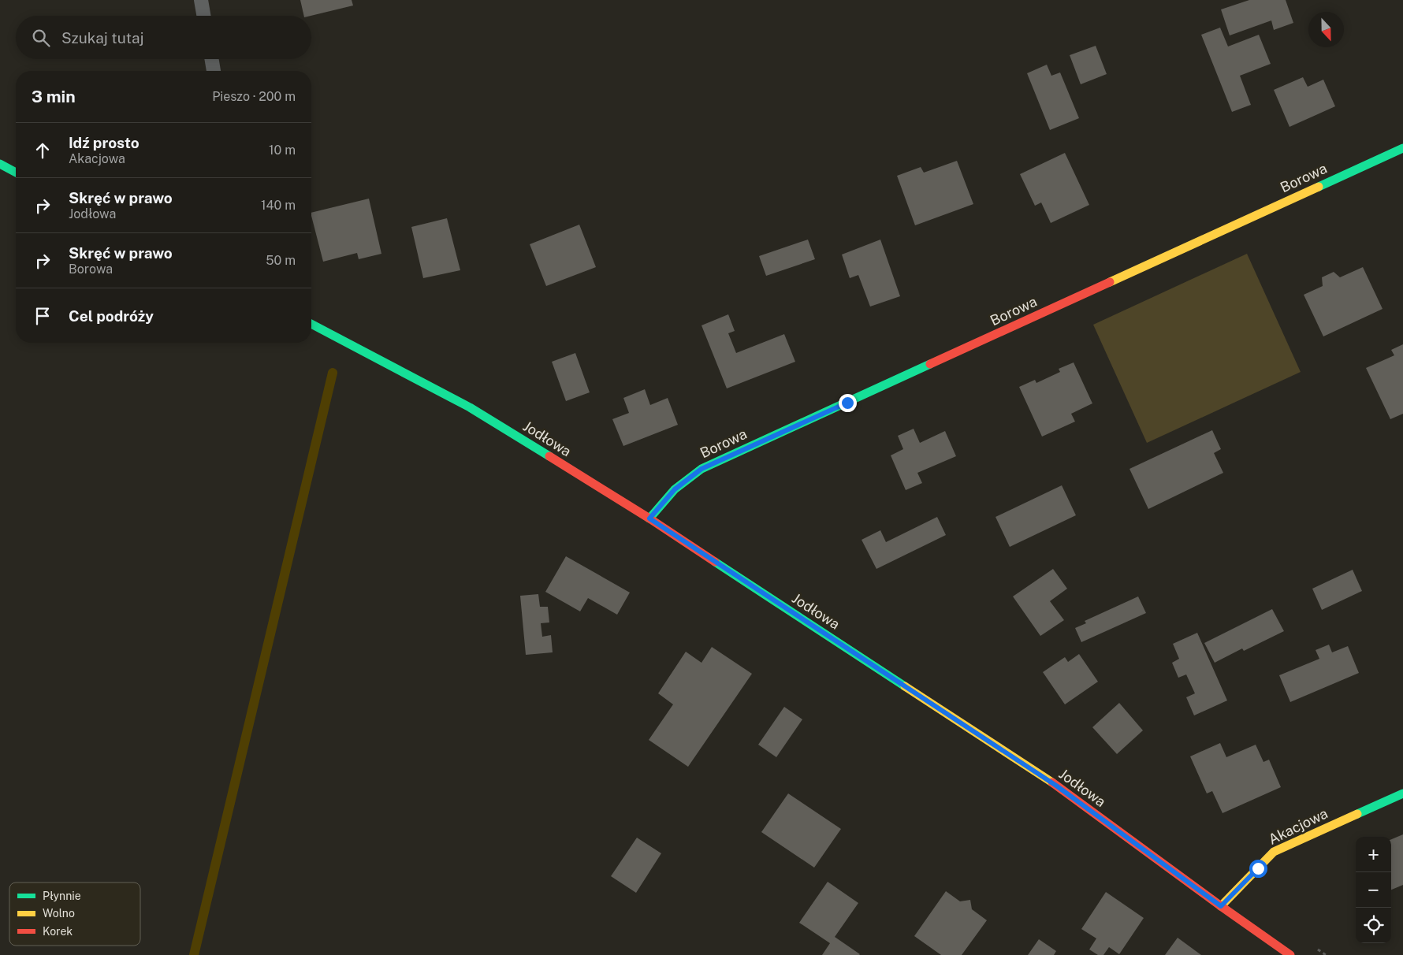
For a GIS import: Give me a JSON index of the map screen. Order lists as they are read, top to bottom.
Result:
{
  "streets": {
    "street": ["Borowa", "Jodłowa", "Akacjowa"]
  },
  "crossings": [
    ["Borowa", "Jodłowa"],
    ["Jodłowa", "Akacjowa"]
  ],
  "legend": ["Płynnie", "Wolno", "Korek"],
  "north": "bottom",
  "page": {
    "search": "Szukaj tutaj",
    "heading": ["3 min", "Pieszo · 200 m"],
    "list": [
      ["Idź prosto", "Akacjowa", "10 m"],
      ["Skręć w prawo", "Jodłowa", "140 m"],
      ["Skręć w prawo", "Borowa", "50 m"],
      "Cel podróży"
    ],
    "map_buttons": ["+", "−"]
  }
}
